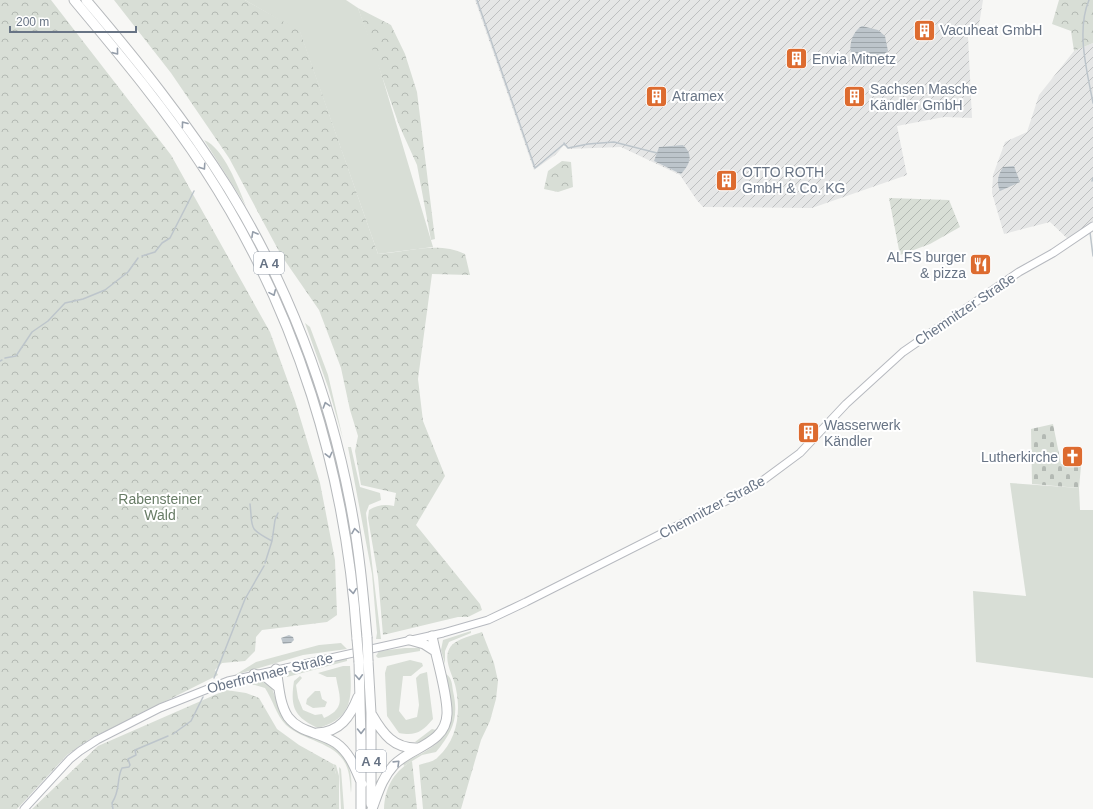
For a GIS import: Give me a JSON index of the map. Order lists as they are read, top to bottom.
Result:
{
  "streets": {
    "highway": ["A 4"],
    "main road": ["Chemnitzer Straße", "Oberfrohnaer Straße"]
  },
  "crossings": [
    ["Chemnitzer Straße", "Oberfrohnaer Straße"]
  ],
  "parks": ["Rabensteiner Wald"],
  "places": {
    "building": [
      "Vacuheat GmbH",
      "Envia Mitnetz",
      "Atramex",
      "Sachsen Masche Kändler GmbH",
      "OTTO ROTH GmbH & Co. KG",
      "Wasserwerk Kändler"
    ],
    "restaurant": ["ALFS burger & pizza"],
    "church": ["Lutherkirche"]
  },
  "scale_bar": "200 m"
}
